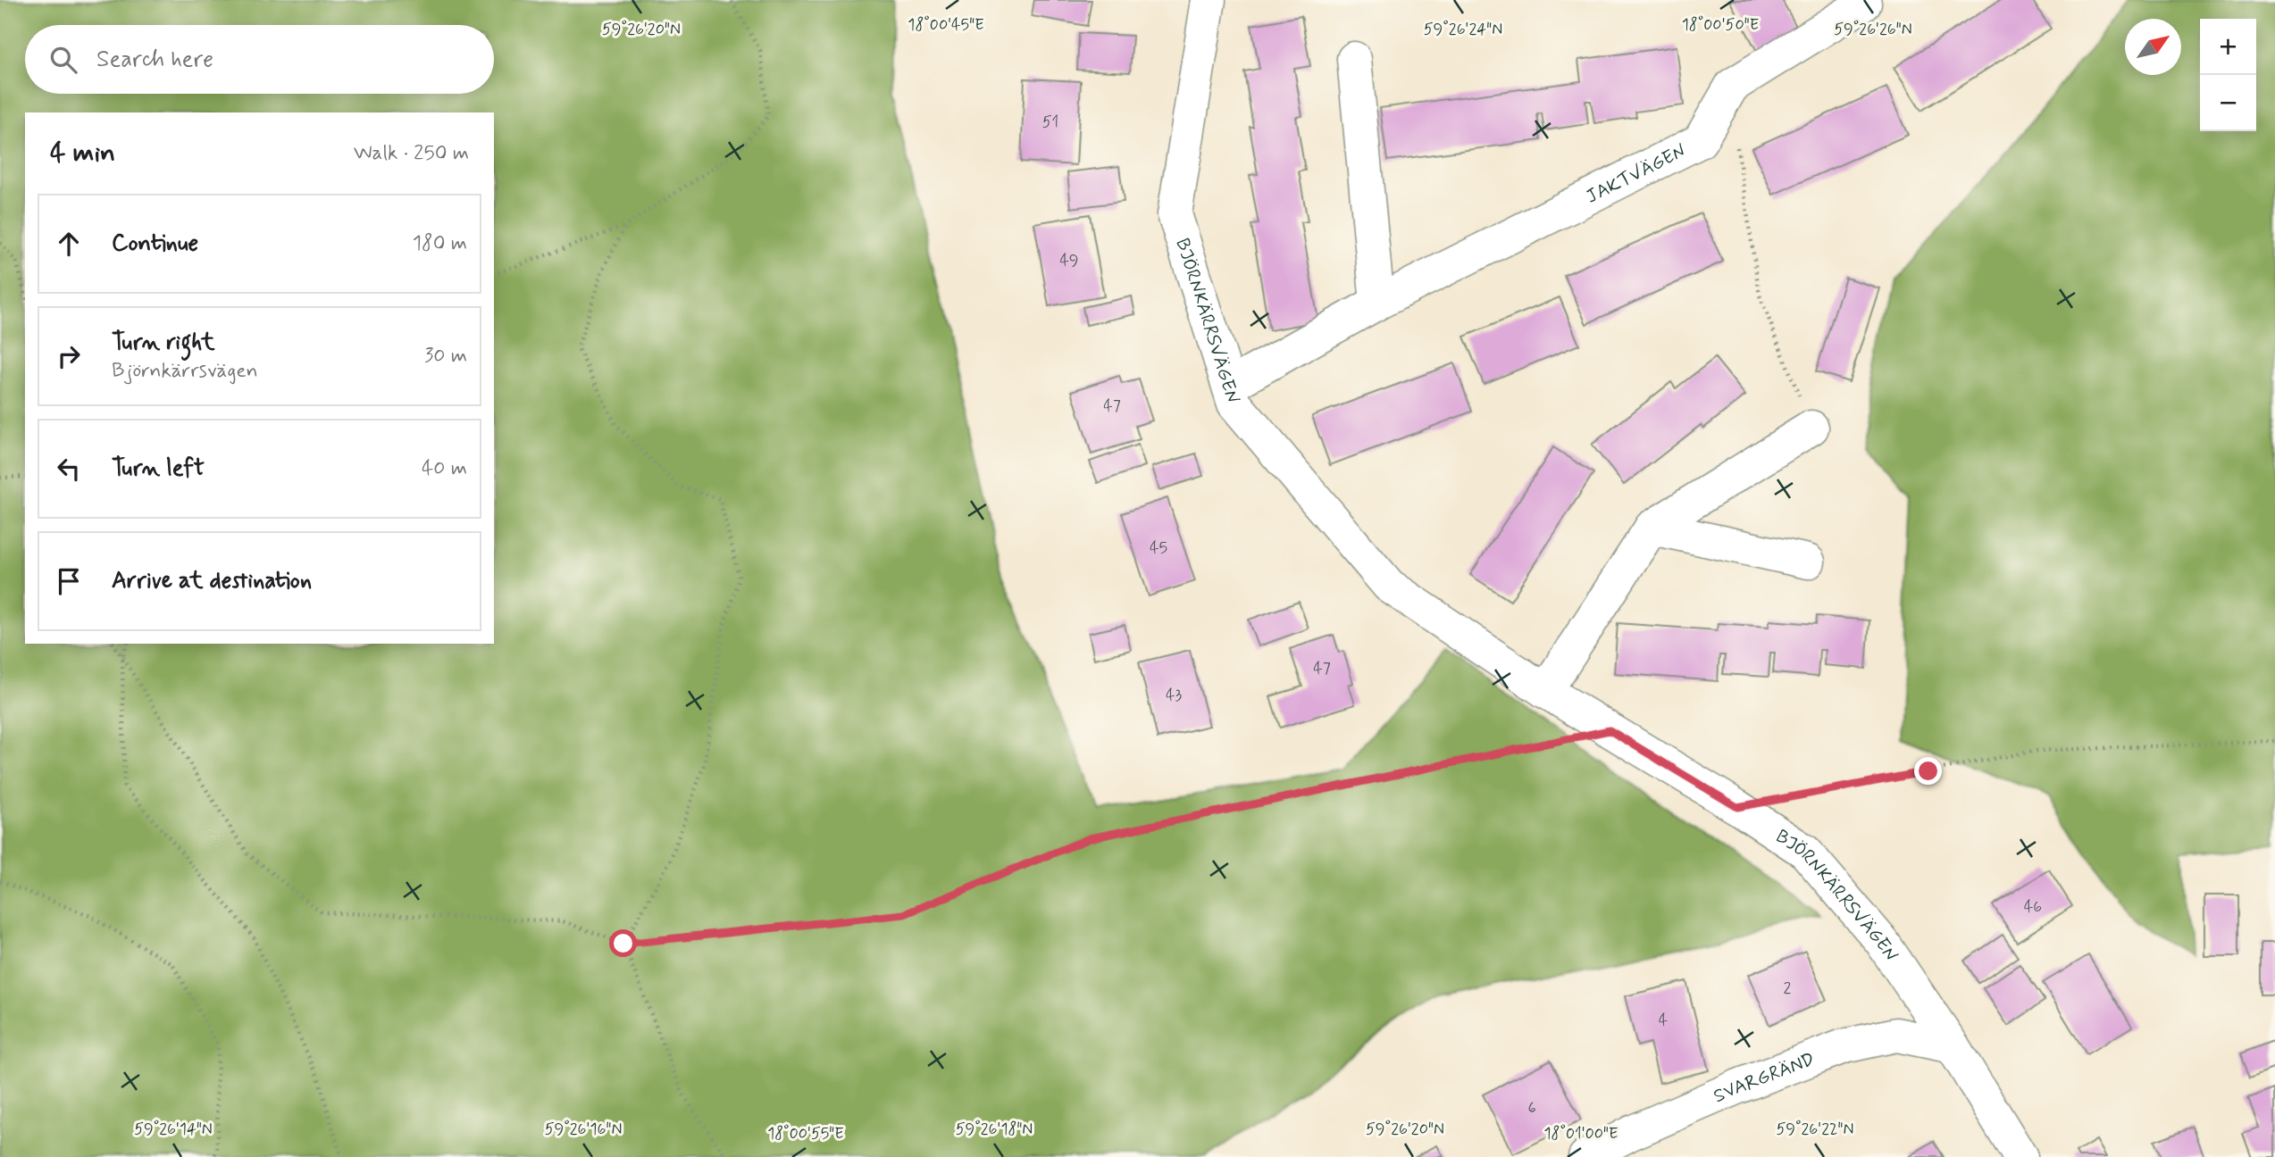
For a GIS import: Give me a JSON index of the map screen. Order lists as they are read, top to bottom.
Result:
{
  "streets": {
    "street": ["JAKTVÄGEN", "BJÖRNKÄRRSVÄGEN", "SVARGRÄND"]
  },
  "crossings": [
    ["JAKTVÄGEN", "BJÖRNKÄRRSVÄGEN"],
    ["BJÖRNKÄRRSVÄGEN", "SVARGRÄND"]
  ],
  "house_numbers": [
    "51",
    "49",
    "47",
    "45",
    "47",
    "43",
    "46",
    "2",
    "4",
    "6"
  ],
  "north": "top right",
  "page": {
    "map_buttons": ["+", "−"],
    "search": "Search here",
    "heading": ["4 min", "Walk · 250 m"],
    "list": [
      ["Continue", "180 m"],
      ["Turn right", "Björnkärrsvägen", "30 m"],
      ["Turn left", "40 m"],
      "Arrive at destination"
    ]
  },
  "coordinates": [
    "18°00'50\"E",
    "18°00'45\"E",
    "59°26'20\"N",
    "59°26'24\"N",
    "59°26'26\"N",
    "59°26'14\"N",
    "59°26'16\"N",
    "59°26'18\"N",
    "59°26'22\"N",
    "18°00'55\"E",
    "18°01'00\"E"
  ]
}
